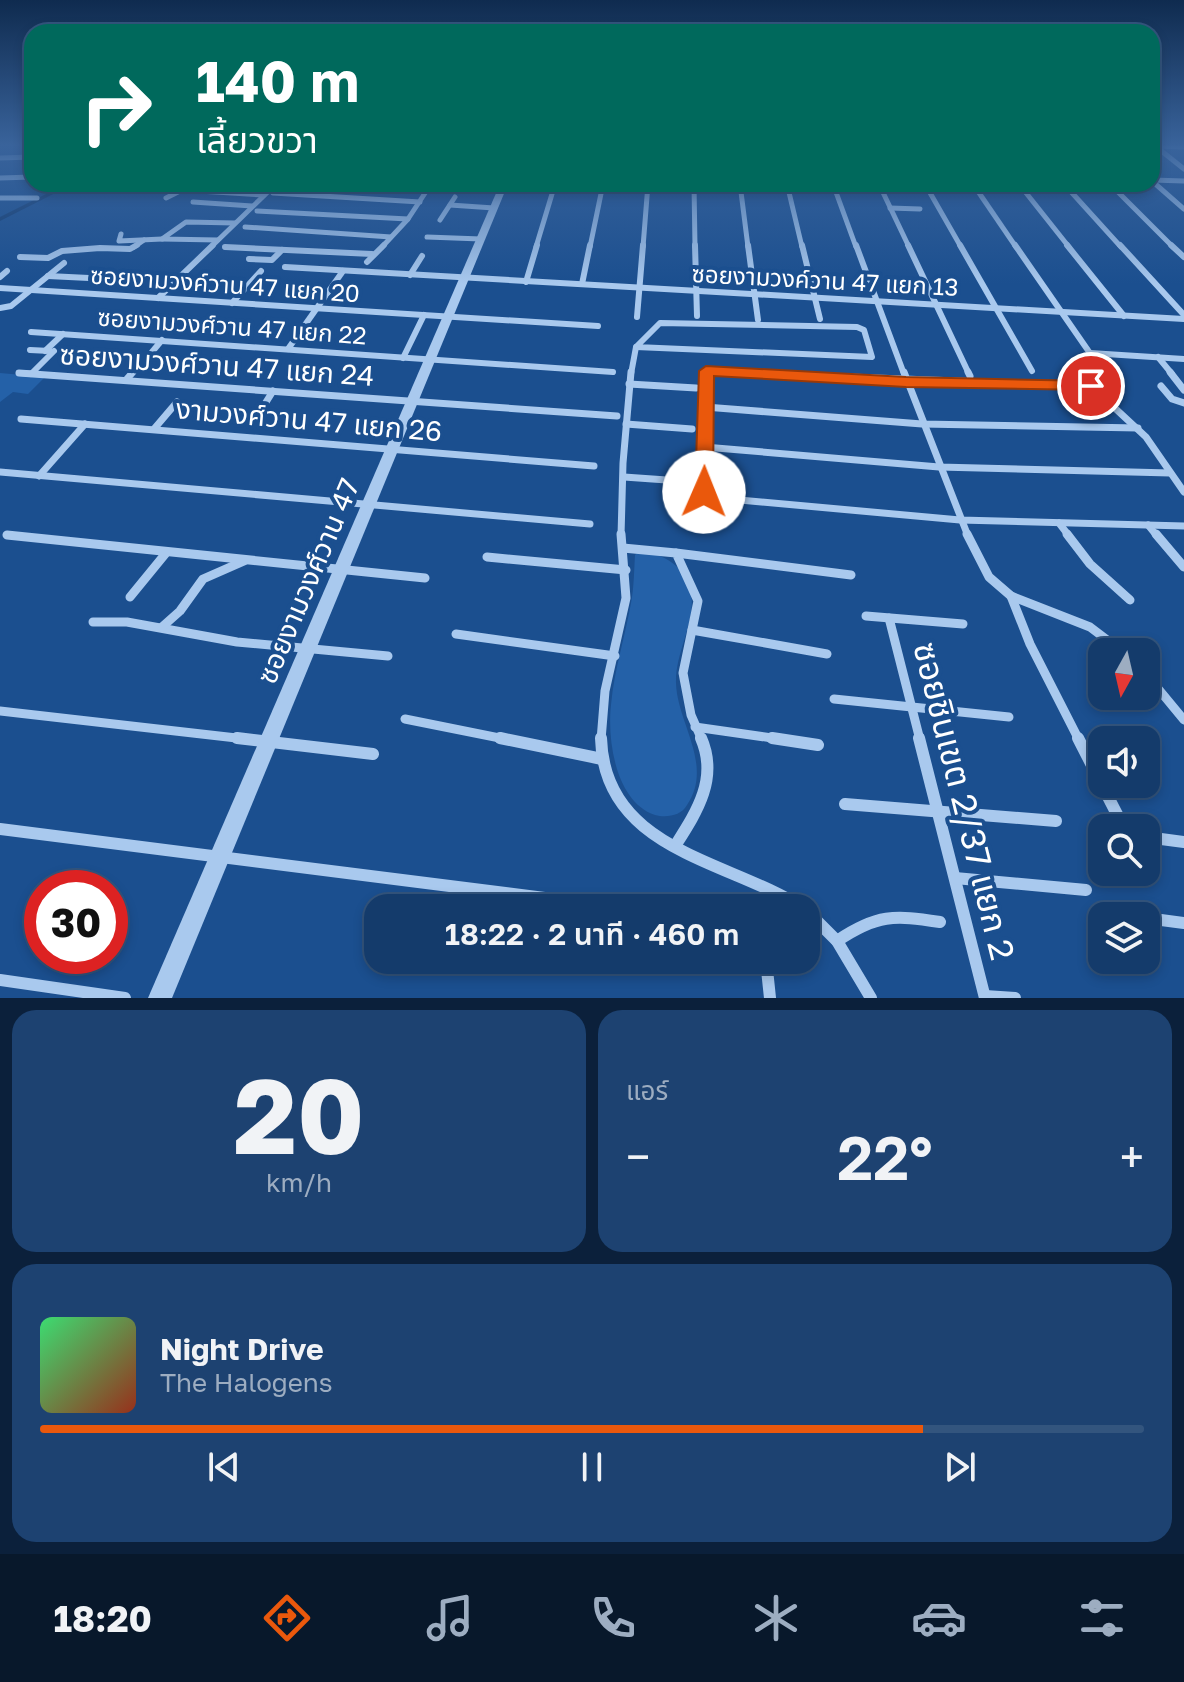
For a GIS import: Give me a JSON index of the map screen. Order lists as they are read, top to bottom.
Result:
{
  "streets": {
    "street": [
      "ซอยงามวงค์วาน 47 แยก 13",
      "ซอยงามวงค์วาน 47 แยก 20",
      "ซอยงามวงศ์วาน 47 แยก 22",
      "ซอยงามวงศ์วาน 47 แยก 24",
      "งามวงศ์วาน 47 แยก 26",
      "ซอยงามวงศ์วาน 47",
      "ซอยชินเขต 2/37 แยก 2"
    ]
  },
  "crossings": [
    ["ซอยงามวงค์วาน 47 แยก 13", "ซอยงามวงศ์วาน 47"],
    ["ซอยงามวงค์วาน 47 แยก 20", "ซอยงามวงศ์วาน 47"],
    ["ซอยงามวงศ์วาน 47 แยก 22", "ซอยงามวงศ์วาน 47"],
    ["ซอยงามวงศ์วาน 47 แยก 24", "ซอยงามวงศ์วาน 47"],
    ["งามวงศ์วาน 47 แยก 26", "ซอยงามวงศ์วาน 47"]
  ],
  "north": "bottom",
  "page": {
    "turn": ["140 m", "เลี้ยวขวา"],
    "limit": "30",
    "trip": "18:22 · 2 นาที · 460 m",
    "tile": [
      ["20", "km/h"],
      "แอร์"
    ],
    "heat": ["−", "22°", "+"],
    "song": ["Night Drive", "The Halogens"],
    "tabs": "18:20"
  }
}
